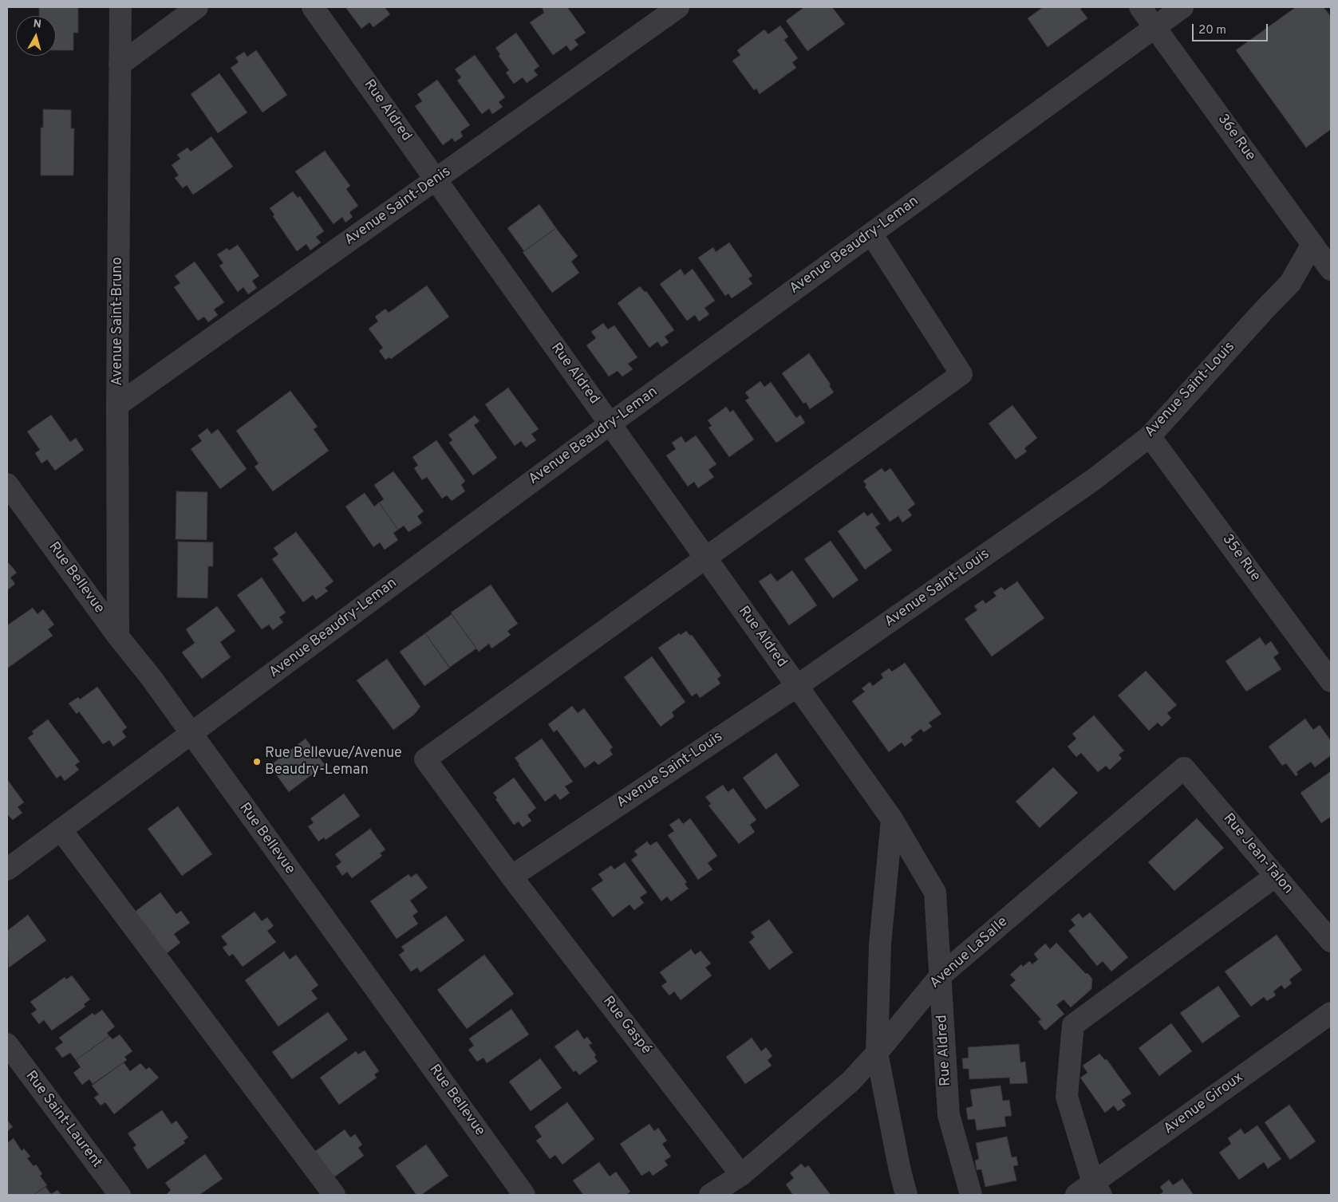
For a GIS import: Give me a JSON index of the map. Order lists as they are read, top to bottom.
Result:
{
  "streets": {
    "street": [
      "Rue Aldred",
      "36e Rue",
      "Avenue Saint-Denis",
      "Avenue Beaudry-Leman",
      "Avenue Saint-Bruno",
      "Avenue Saint-Louis",
      "35e Rue",
      "Rue Bellevue",
      "Rue Jean-Talon",
      "Avenue LaSalle",
      "Rue Gaspé",
      "Avenue Giroux",
      "Rue Saint-Laurent"
    ]
  },
  "crossings": [
    ["Rue Aldred", "Avenue Saint-Denis"],
    ["Rue Aldred", "Avenue Beaudry-Leman"],
    ["Rue Aldred", "Avenue Saint-Louis"],
    ["Rue Aldred", "Avenue LaSalle"],
    ["Rue Aldred", "Rue Gaspé"],
    ["36e Rue", "Avenue Beaudry-Leman"],
    ["36e Rue", "Avenue Saint-Louis"],
    ["Avenue Saint-Denis", "Avenue Saint-Bruno"],
    ["Avenue Beaudry-Leman", "Rue Bellevue"],
    ["Avenue Saint-Bruno", "Rue Bellevue"],
    ["Avenue Saint-Louis", "35e Rue"],
    ["Avenue Saint-Louis", "Rue Gaspé"],
    ["Rue Jean-Talon", "Avenue LaSalle"],
    ["Avenue LaSalle", "Rue Gaspé"]
  ],
  "places": ["Rue Bellevue/Avenue Beaudry-Leman"],
  "scale_bar": "20 m",
  "north": "top"
}
